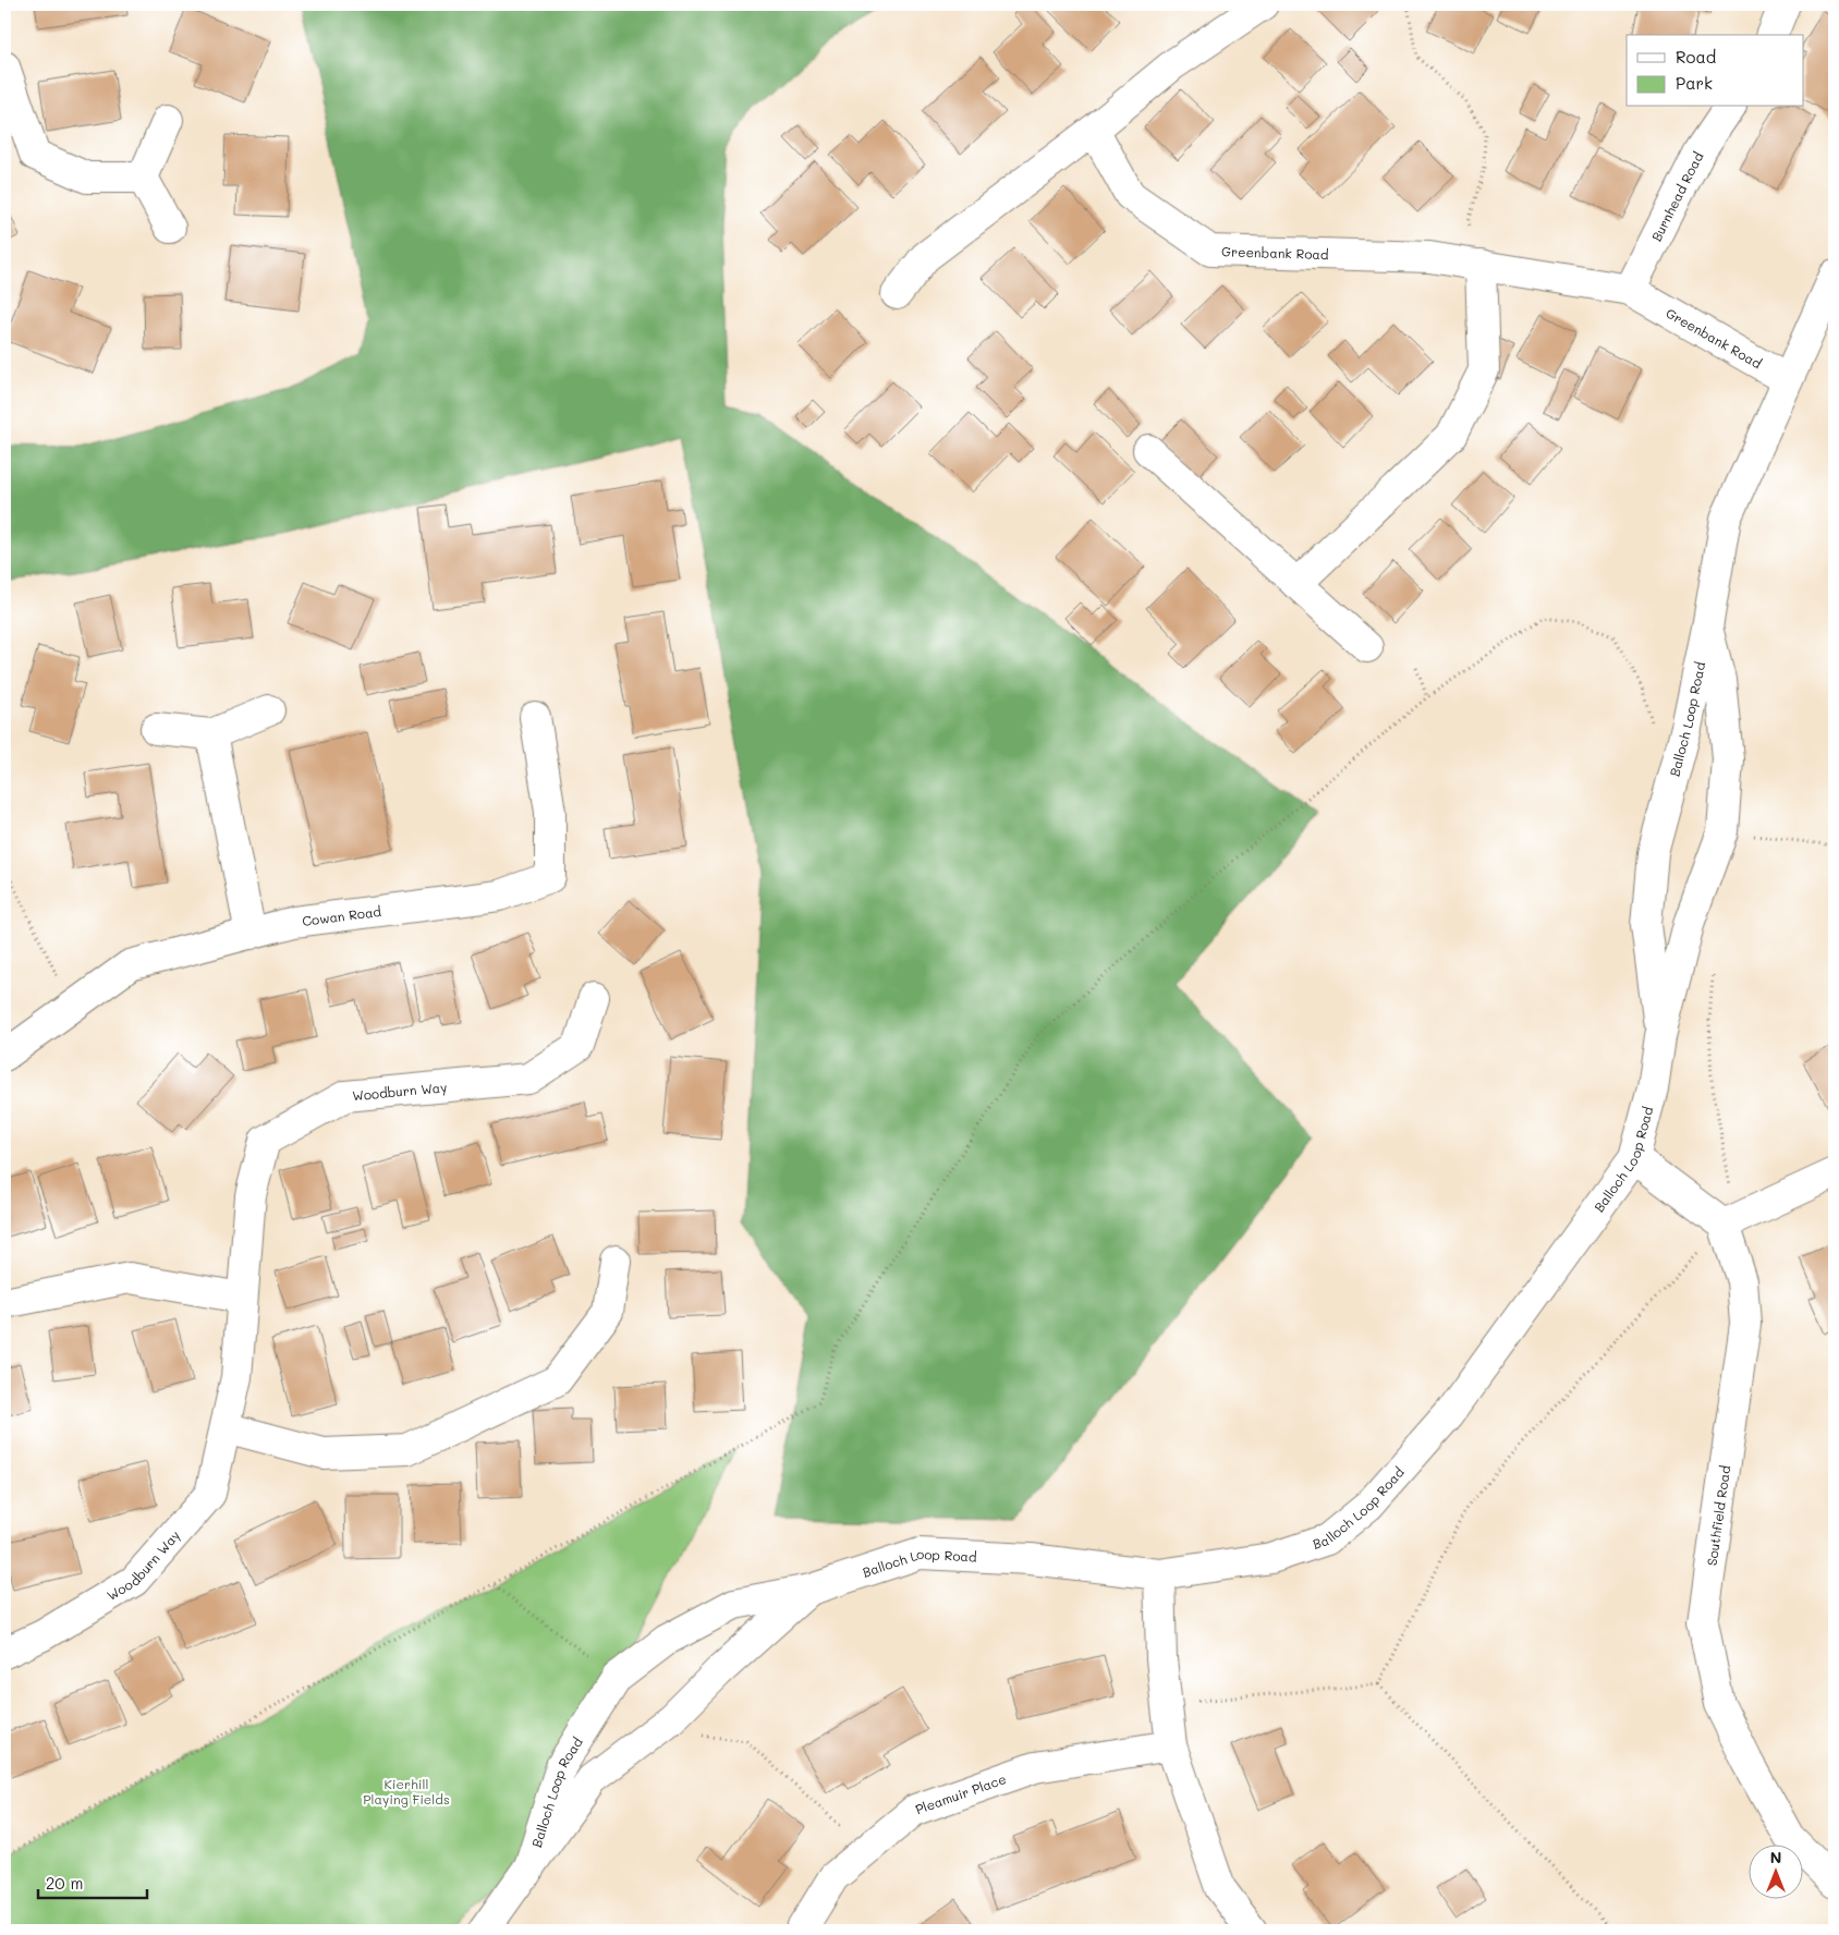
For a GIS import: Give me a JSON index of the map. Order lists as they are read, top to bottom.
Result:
{
  "streets": {
    "street": [
      "Burnhead Road",
      "Greenbank Road",
      "Balloch Loop Road",
      "Cowan Road",
      "Woodburn Way",
      "Southfield Road",
      "Pleamuir Place"
    ]
  },
  "crossings": [
    ["Burnhead Road", "Greenbank Road"],
    ["Greenbank Road", "Balloch Loop Road"]
  ],
  "parks": ["Kierhill Playing Fields"],
  "legend": ["Road", "Park"],
  "scale_bar": "20 m",
  "north": "top"
}
